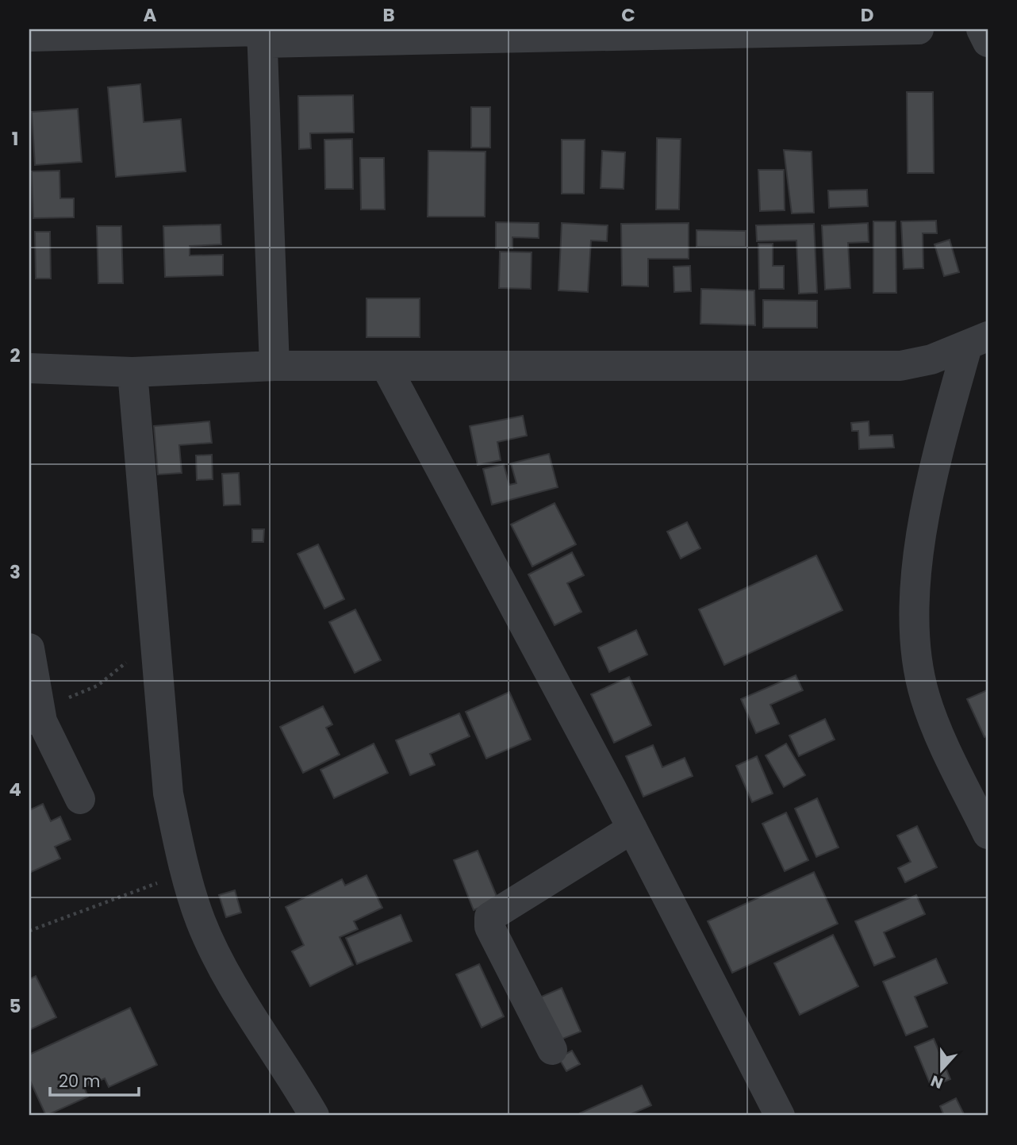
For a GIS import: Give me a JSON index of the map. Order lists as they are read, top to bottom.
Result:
{
  "scale_bar": "20 m",
  "north": "bottom",
  "grid": {
    "columns": [
      "A",
      "B",
      "C",
      "D"
    ],
    "rows": [
      "1",
      "2",
      "3",
      "4",
      "5"
    ]
  }
}
